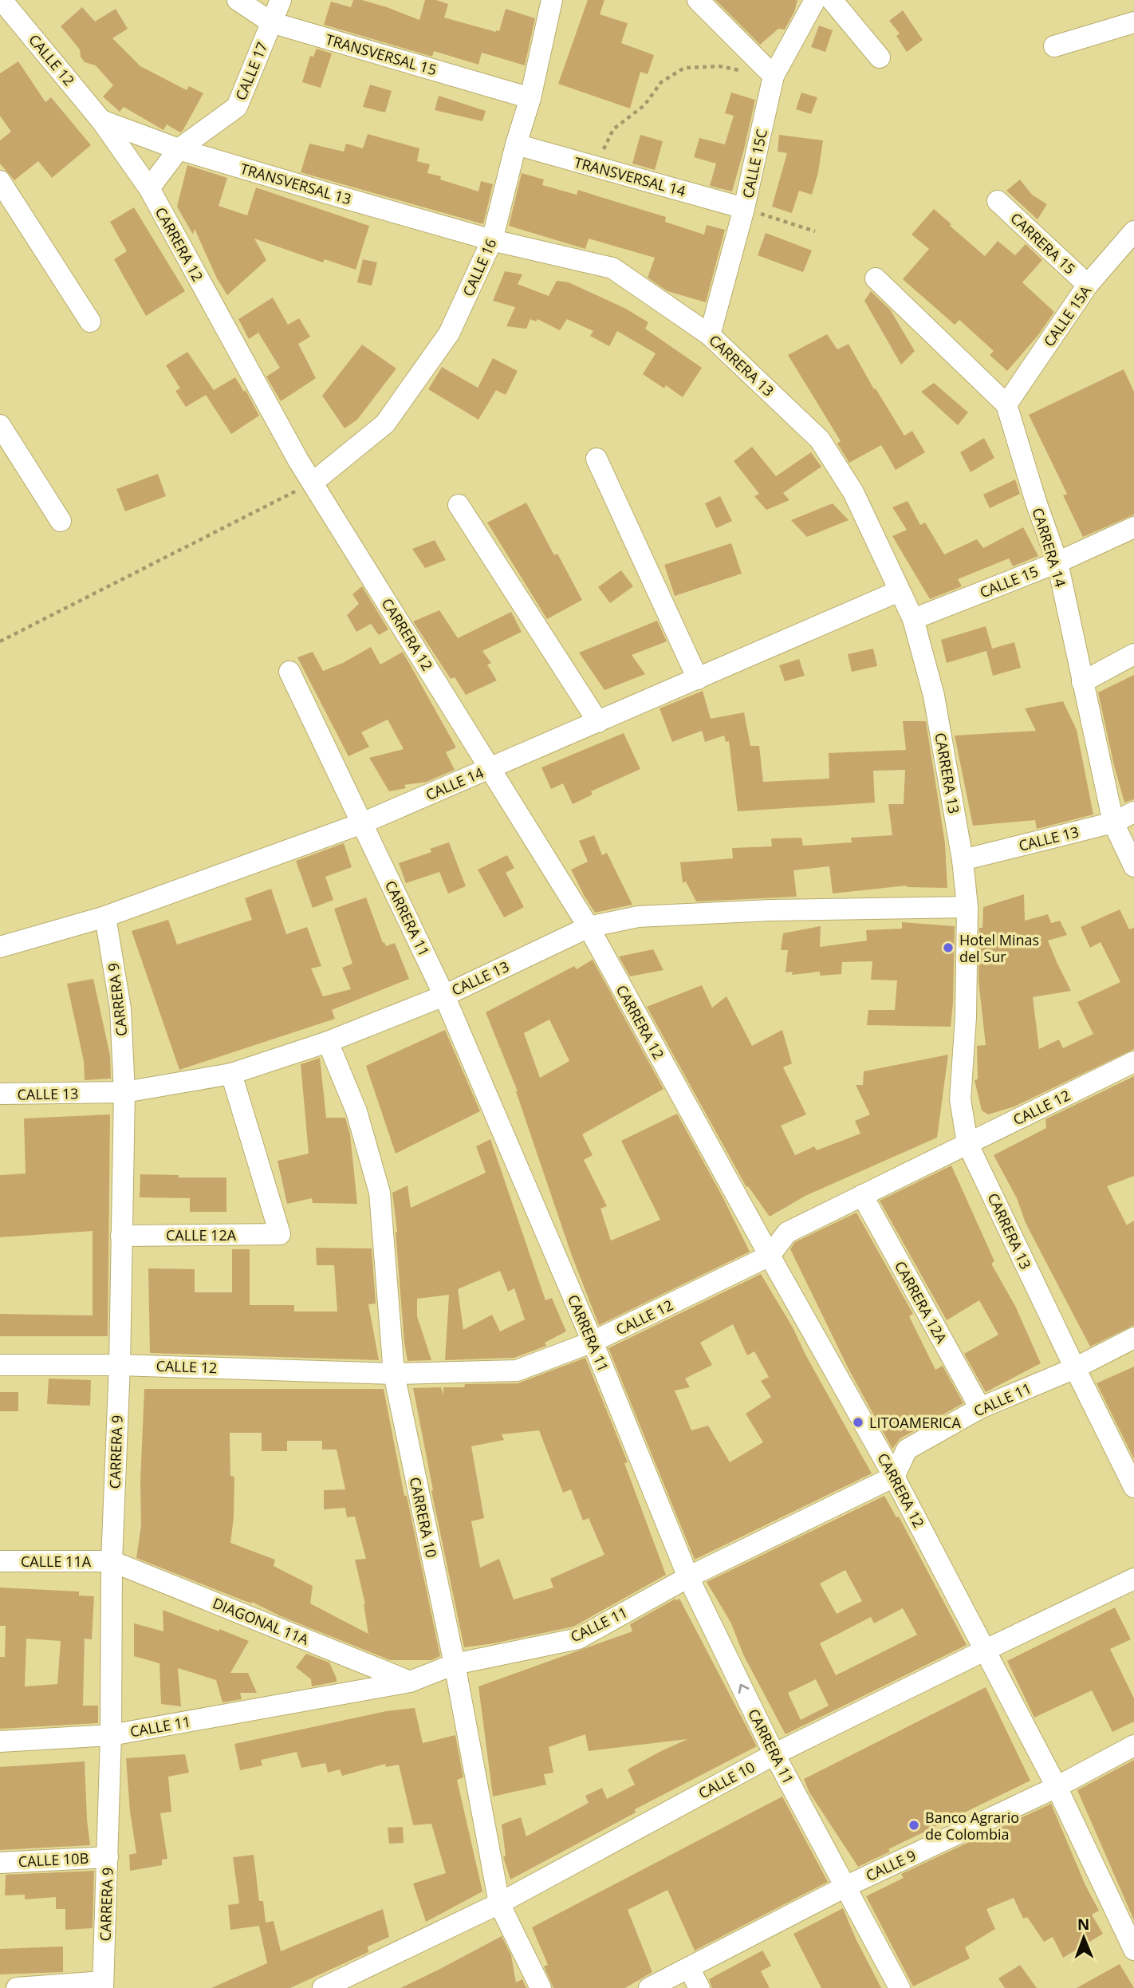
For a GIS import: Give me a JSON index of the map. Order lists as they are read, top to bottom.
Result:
{
  "streets": {
    "street": [
      "TRANSVERSAL 15",
      "CALLE 12",
      "CALLE 17",
      "CALLE 15C",
      "TRANSVERSAL 14",
      "TRANSVERSAL 13",
      "CARRERA 15",
      "CARRERA 12",
      "CALLE 16",
      "CALLE 15A",
      "CARRERA 13",
      "CARRERA 14",
      "CALLE 15",
      "CALLE 14",
      "CALLE 13",
      "CARRERA 11",
      "CARRERA 9",
      "CALLE 12A",
      "CARRERA 12A",
      "CALLE 11",
      "CARRERA 10",
      "CALLE 11A",
      "DIAGONAL 11A",
      "CALLE 10",
      "CALLE 10B",
      "CALLE 9"
    ]
  },
  "crossings": [
    ["TRANSVERSAL 15", "CALLE 17"],
    ["TRANSVERSAL 15", "CALLE 16"],
    ["CALLE 12", "TRANSVERSAL 13"],
    ["CALLE 12", "CARRERA 12"],
    ["CALLE 12", "CARRERA 13"],
    ["CALLE 12", "CARRERA 11"],
    ["CALLE 12", "CARRERA 9"],
    ["CALLE 12", "CARRERA 12A"],
    ["CALLE 12", "CARRERA 10"],
    ["CALLE 17", "TRANSVERSAL 13"],
    ["CALLE 17", "CARRERA 12"],
    ["CALLE 15C", "TRANSVERSAL 14"],
    ["CALLE 15C", "CARRERA 13"],
    ["TRANSVERSAL 14", "CALLE 16"],
    ["TRANSVERSAL 13", "CARRERA 12"],
    ["TRANSVERSAL 13", "CALLE 16"],
    ["TRANSVERSAL 13", "CARRERA 13"],
    ["CARRERA 15", "CALLE 15A"],
    ["CARRERA 12", "CALLE 16"],
    ["CARRERA 12", "CALLE 14"],
    ["CARRERA 12", "CALLE 13"],
    ["CARRERA 12", "CALLE 11"],
    ["CARRERA 12", "CALLE 10"],
    ["CARRERA 12", "CALLE 9"],
    ["CALLE 16", "CARRERA 13"],
    ["CALLE 15A", "CARRERA 14"],
    ["CARRERA 13", "CALLE 15"],
    ["CARRERA 13", "CALLE 14"],
    ["CARRERA 13", "CALLE 13"],
    ["CARRERA 13", "CALLE 11"],
    ["CARRERA 14", "CALLE 15"],
    ["CARRERA 14", "CALLE 13"],
    ["CALLE 14", "CARRERA 11"],
    ["CALLE 14", "CARRERA 9"],
    ["CALLE 13", "CARRERA 11"],
    ["CALLE 13", "CARRERA 9"],
    ["CALLE 13", "CALLE 12A"],
    ["CALLE 13", "CARRERA 10"],
    ["CARRERA 11", "CALLE 11"],
    ["CARRERA 11", "CALLE 10"],
    ["CARRERA 11", "CALLE 9"],
    ["CARRERA 9", "CALLE 12A"],
    ["CARRERA 9", "CALLE 11"],
    ["CARRERA 9", "CALLE 11A"],
    ["CARRERA 9", "DIAGONAL 11A"],
    ["CARRERA 9", "CALLE 10B"],
    ["CARRERA 12A", "CALLE 11"],
    ["CALLE 11", "CARRERA 10"],
    ["CALLE 11", "DIAGONAL 11A"],
    ["CARRERA 10", "CALLE 10"],
    ["CALLE 11A", "DIAGONAL 11A"]
  ],
  "places": ["Hotel Minas del Sur", "LITOAMERICA", "Banco Agrario de Colombia"],
  "north": "top"
}
